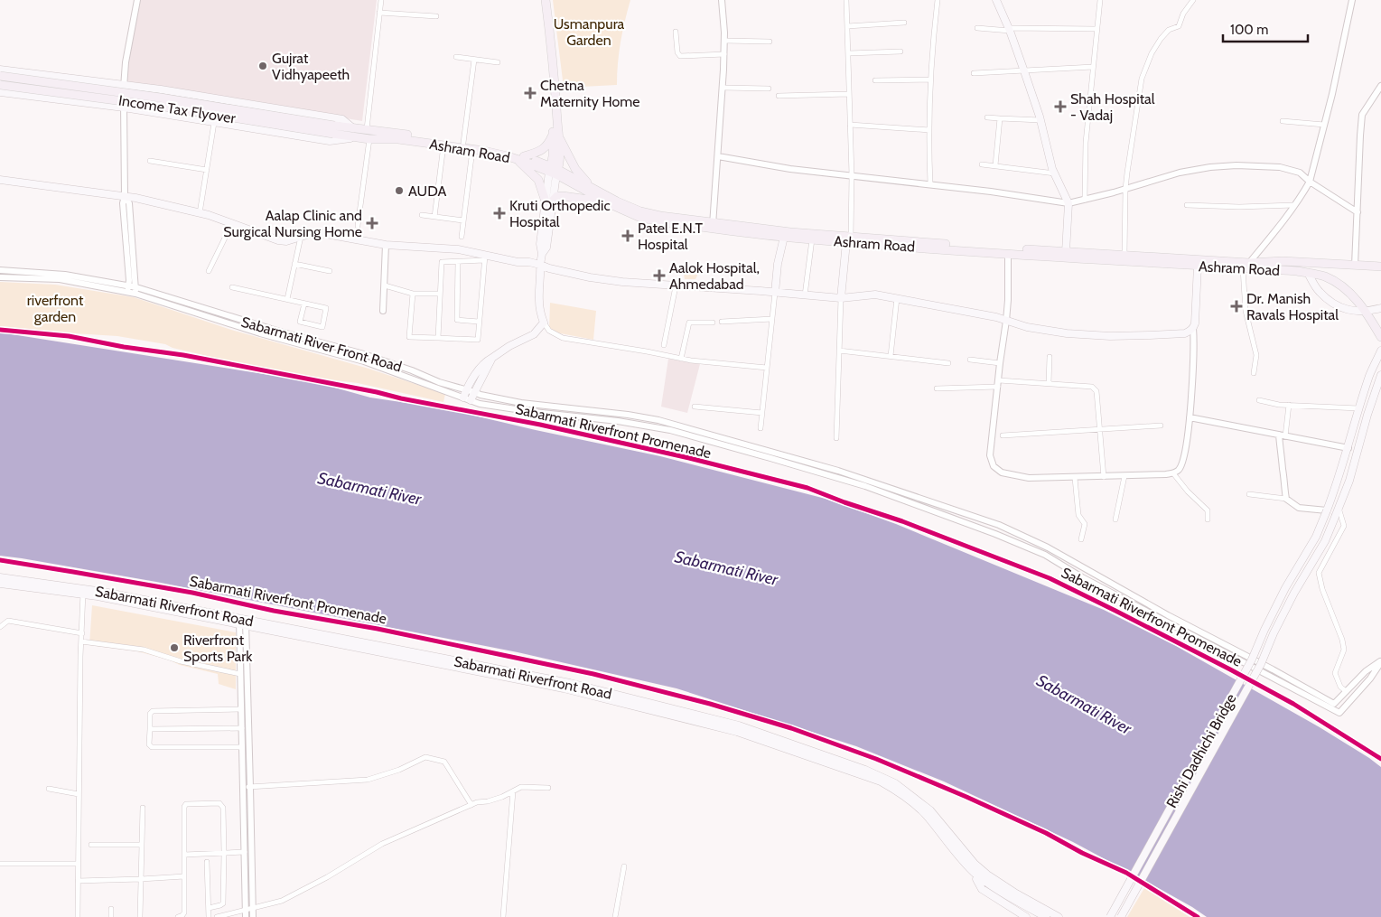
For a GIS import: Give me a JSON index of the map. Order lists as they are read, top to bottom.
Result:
{
  "streets": {
    "main road": [
      "Income Tax Flyover",
      "Ashram Road",
      "Sabarmati Riverfront Road",
      "Rishi Dadhichi Bridge"
    ],
    "cycle path": ["Sabarmati Riverfront Promenade"]
  },
  "crossings": [
    ["Income Tax Flyover", "Ashram Road"]
  ],
  "water": ["Sabarmati River"],
  "parks": ["Usmanpura Garden", "riverfront garden"],
  "places": {
    "other": ["Gujrat Vidhyapeeth", "AUDA", "Riverfront Sports Park"],
    "health": [
      "Chetna Maternity Home",
      "Shah Hospital - Vadaj",
      "Kruti Orthopedic Hospital",
      "Aalap Clinic and Surgical Nursing Home",
      "Patel E.N.T Hospital",
      "Aalok Hospital, Ahmedabad",
      "Dr. Manish Ravals Hospital"
    ]
  },
  "scale_bar": "100 m"
}
